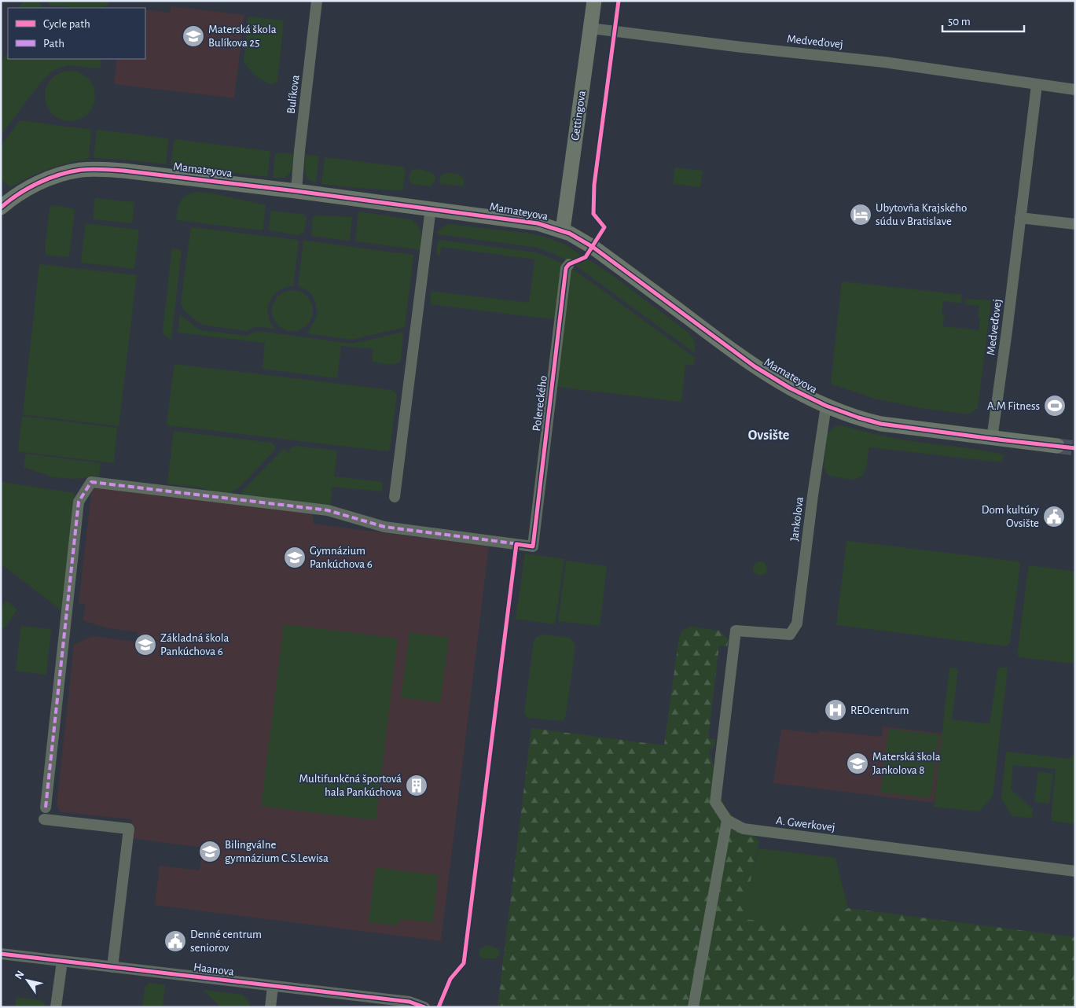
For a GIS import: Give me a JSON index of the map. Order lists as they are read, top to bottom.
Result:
{
  "streets": {
    "street": [
      "Medveďovej",
      "Bulíkova",
      "Gettingova",
      "Mamateyova",
      "Polereckého",
      "Jankolova",
      "A. Gwerkovej",
      "Haanova"
    ]
  },
  "crossings": [
    ["Medveďovej", "Gettingova"],
    ["Medveďovej", "Mamateyova"],
    ["Bulíkova", "Mamateyova"],
    ["Gettingova", "Mamateyova"],
    ["Mamateyova", "Jankolova"],
    ["Jankolova", "A. Gwerkovej"]
  ],
  "districts": ["Ovsište"],
  "places": {
    "school or university": [
      "Materská škola Bulíkova 25",
      "Gymnázium Pankúchova 6",
      "Základná škola Pankúchova 6",
      "Materská škola Jankolova 8",
      "Bilingválne gymnázium C.S.Lewisa"
    ],
    "hotel": ["Ubytovňa Krajského súdu v Bratislave"],
    "sports": ["A.M Fitness"],
    "public building": ["Dom kultúry Ovsište", "Denné centrum seniorov"],
    "hospital": ["REOcentrum"],
    "building": ["Multifunkčná športová hala Pankúchova"]
  },
  "legend": ["Cycle path", "Path"],
  "scale_bar": "50 m",
  "north": "top left"
}
